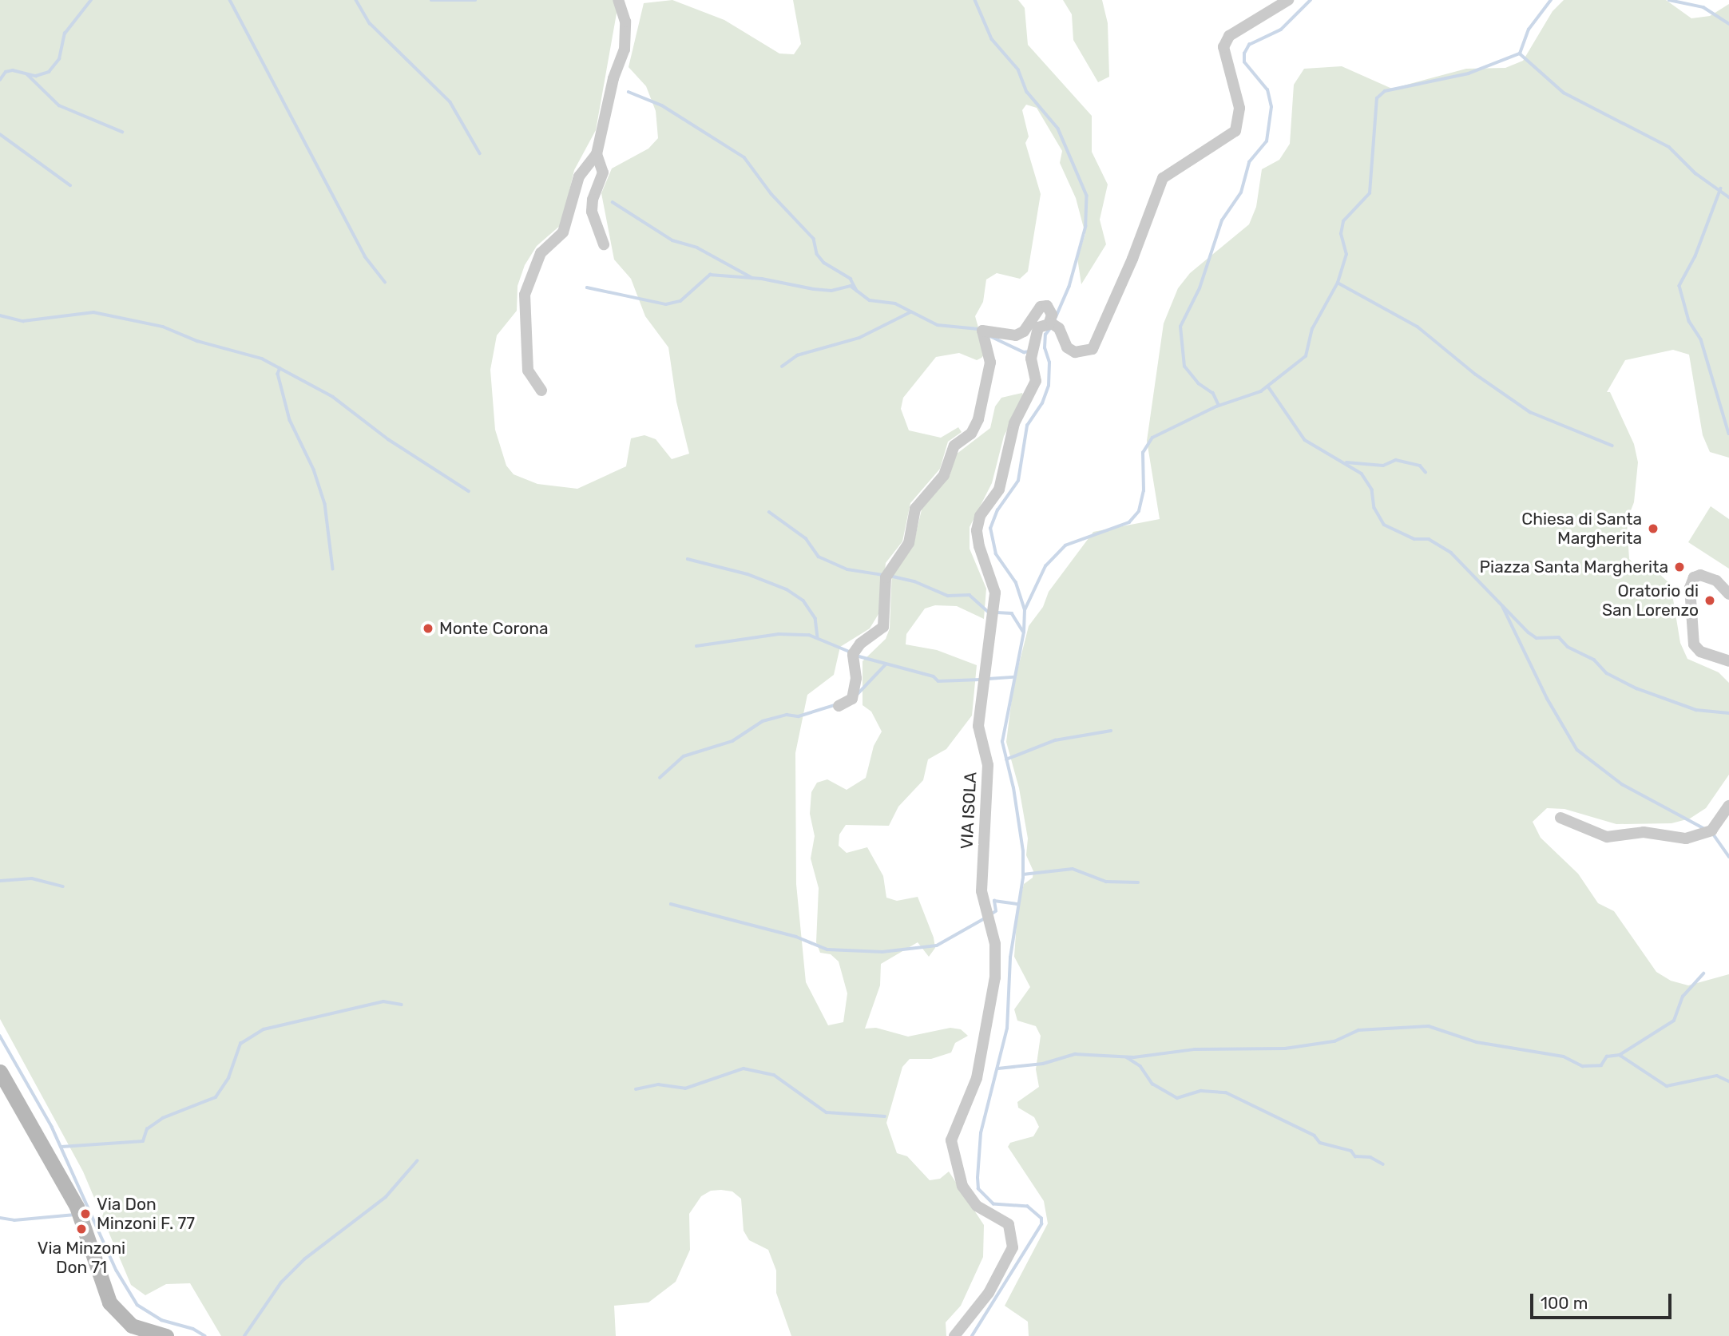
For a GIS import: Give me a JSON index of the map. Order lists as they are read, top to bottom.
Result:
{
  "streets": {
    "street": ["VIA ISOLA"]
  },
  "places": [
    "Chiesa di Santa Margherita",
    "Piazza Santa Margherita",
    "Oratorio di San Lorenzo",
    "Monte Corona",
    "Via Don Minzoni F. 77",
    "Via Minzoni Don 71"
  ],
  "scale_bar": "100 m"
}
